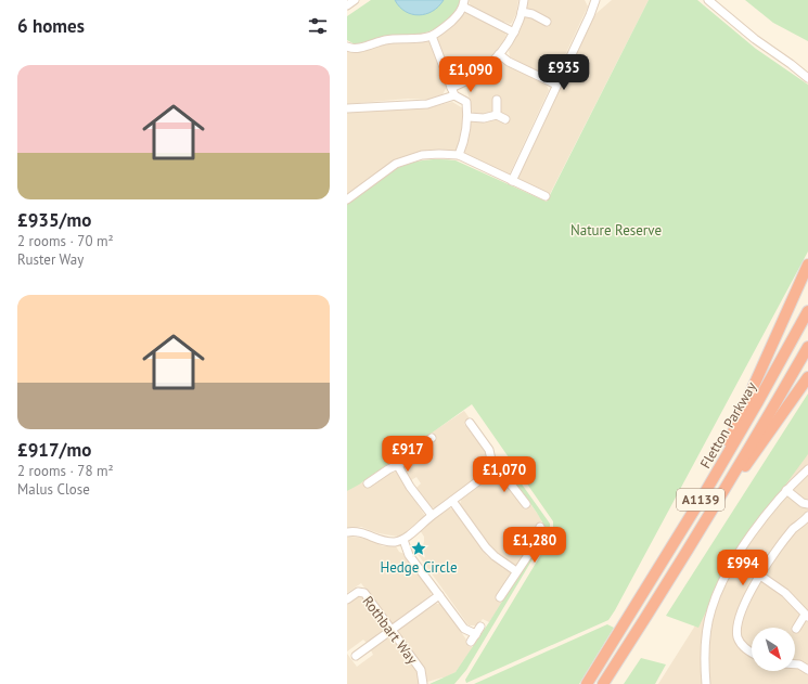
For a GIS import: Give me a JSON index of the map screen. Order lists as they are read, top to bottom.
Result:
{
  "streets": {
    "highway": ["Fletton Parkway", "A1139"],
    "street": ["Rothbart Way"]
  },
  "parks": ["Nature Reserve"],
  "places": {
    "place": ["Hedge Circle"]
  },
  "north": "bottom right",
  "page": {
    "heading": "6 homes",
    "list": [
      {
        "name": "£935/mo",
        "note": "2 rooms · 70 m² · Ruster Way"
      },
      {
        "name": "£917/mo",
        "note": "2 rooms · 78 m² · Malus Close"
      }
    ],
    "price": [
      "£935",
      "£1,090",
      "£917",
      "£1,070",
      "£1,280",
      "£994"
    ]
  }
}
